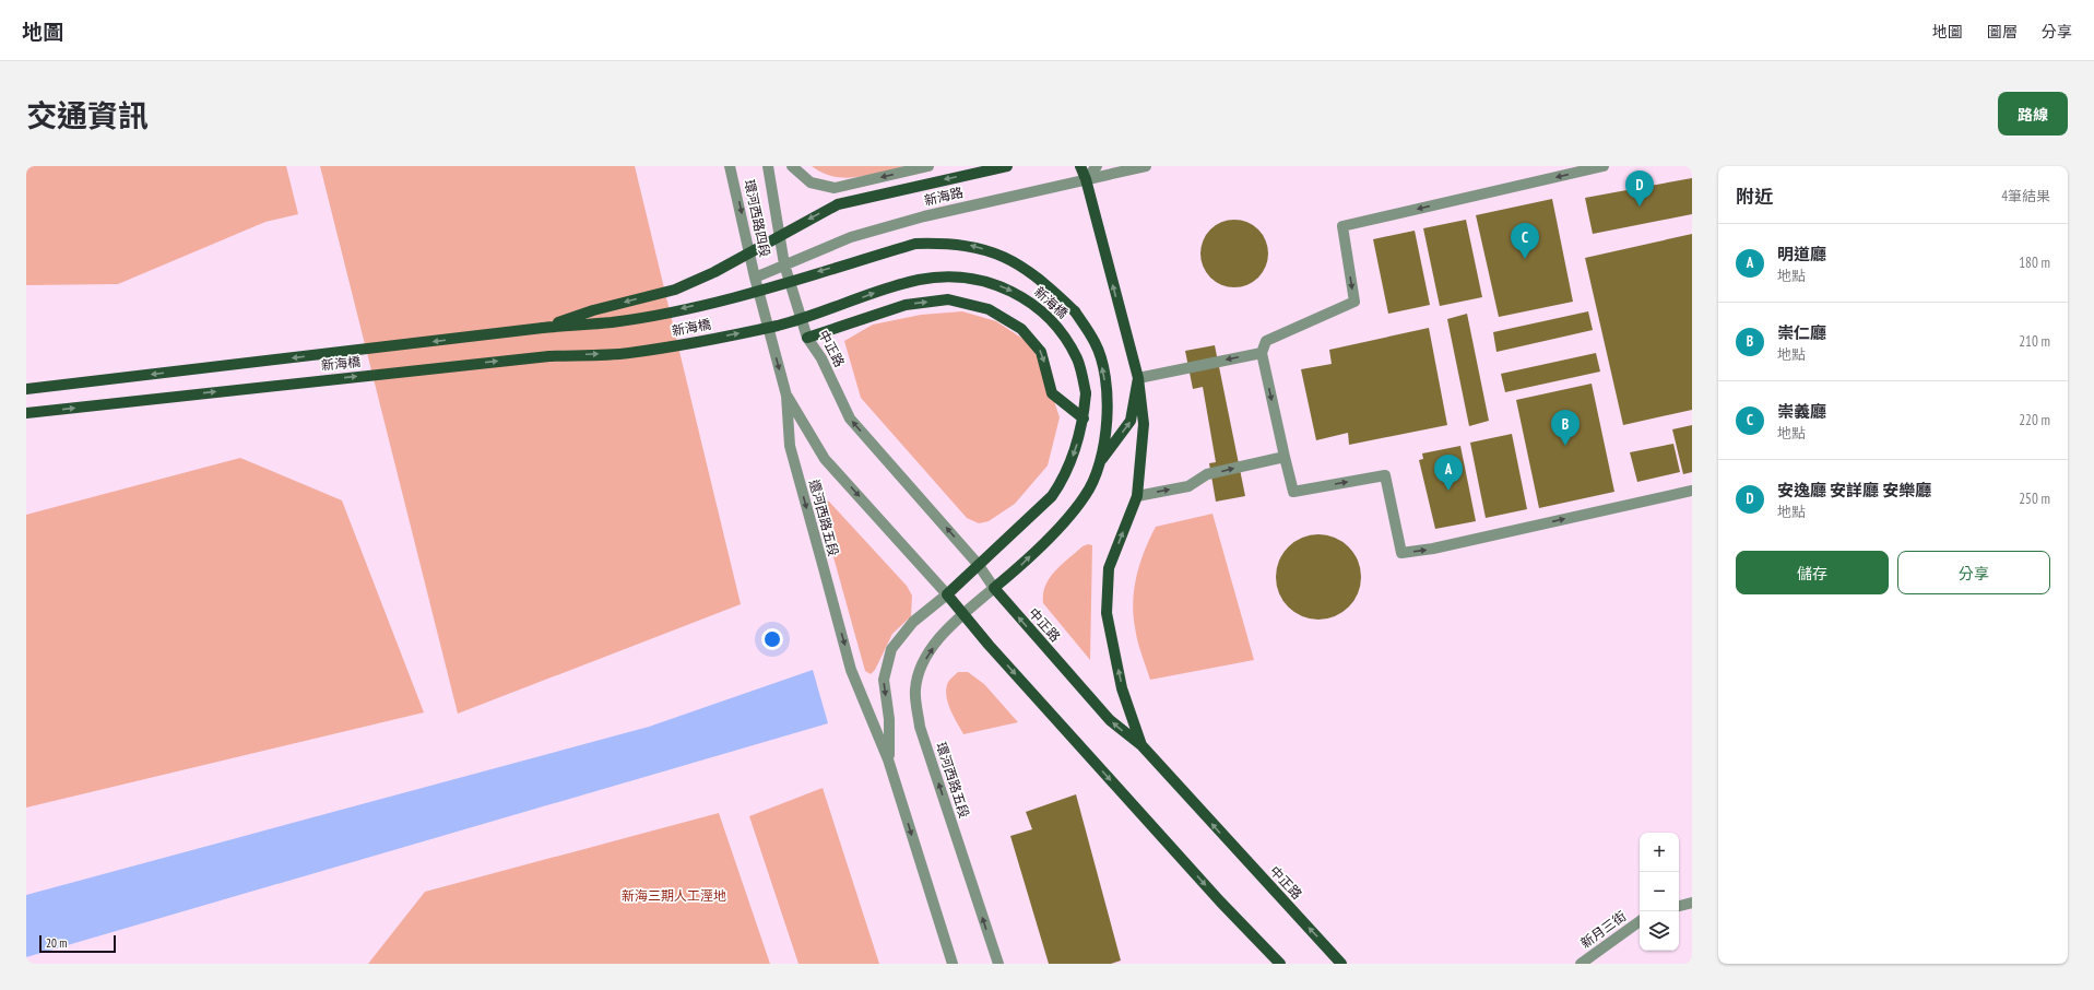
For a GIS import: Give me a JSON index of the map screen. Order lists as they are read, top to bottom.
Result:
{
  "streets": {
    "main road": ["新海橋", "中正路"],
    "street": [
      "新海路",
      "環河西路四段",
      "還河西路五段",
      "環河西路五段",
      "新月三街"
    ]
  },
  "crossings": [
    ["新海路", "環河西路四段"],
    ["新海路", "中正路"],
    ["新海路", "還河西路五段"],
    ["環河西路四段", "中正路"],
    ["環河西路四段", "還河西路五段"],
    ["新海橋", "中正路"],
    ["中正路", "環河西路五段"]
  ],
  "parks": ["新海三期人工溼地"],
  "scale_bar": "20 m",
  "page": {
    "header": "地圖",
    "nav": ["地圖", "圖層", "分享"],
    "title": "交通資訊",
    "buttons": [
      "路線",
      ["儲存", "分享"]
    ],
    "heading": ["附近", "4筆結果"],
    "pins": [
      "D",
      "C",
      "B",
      "A"
    ],
    "list": [
      {
        "mark": "A",
        "name": "明道廳",
        "note": "地點",
        "value": "180 m"
      },
      {
        "mark": "B",
        "name": "崇仁廳",
        "note": "地點",
        "value": "210 m"
      },
      {
        "mark": "C",
        "name": "崇義廳",
        "note": "地點",
        "value": "220 m"
      },
      {
        "mark": "D",
        "name": "安逸廳 安詳廳 安樂廳",
        "note": "地點",
        "value": "250 m"
      }
    ],
    "map_buttons": ["+", "−"],
    "scale": "20 m"
  }
}
